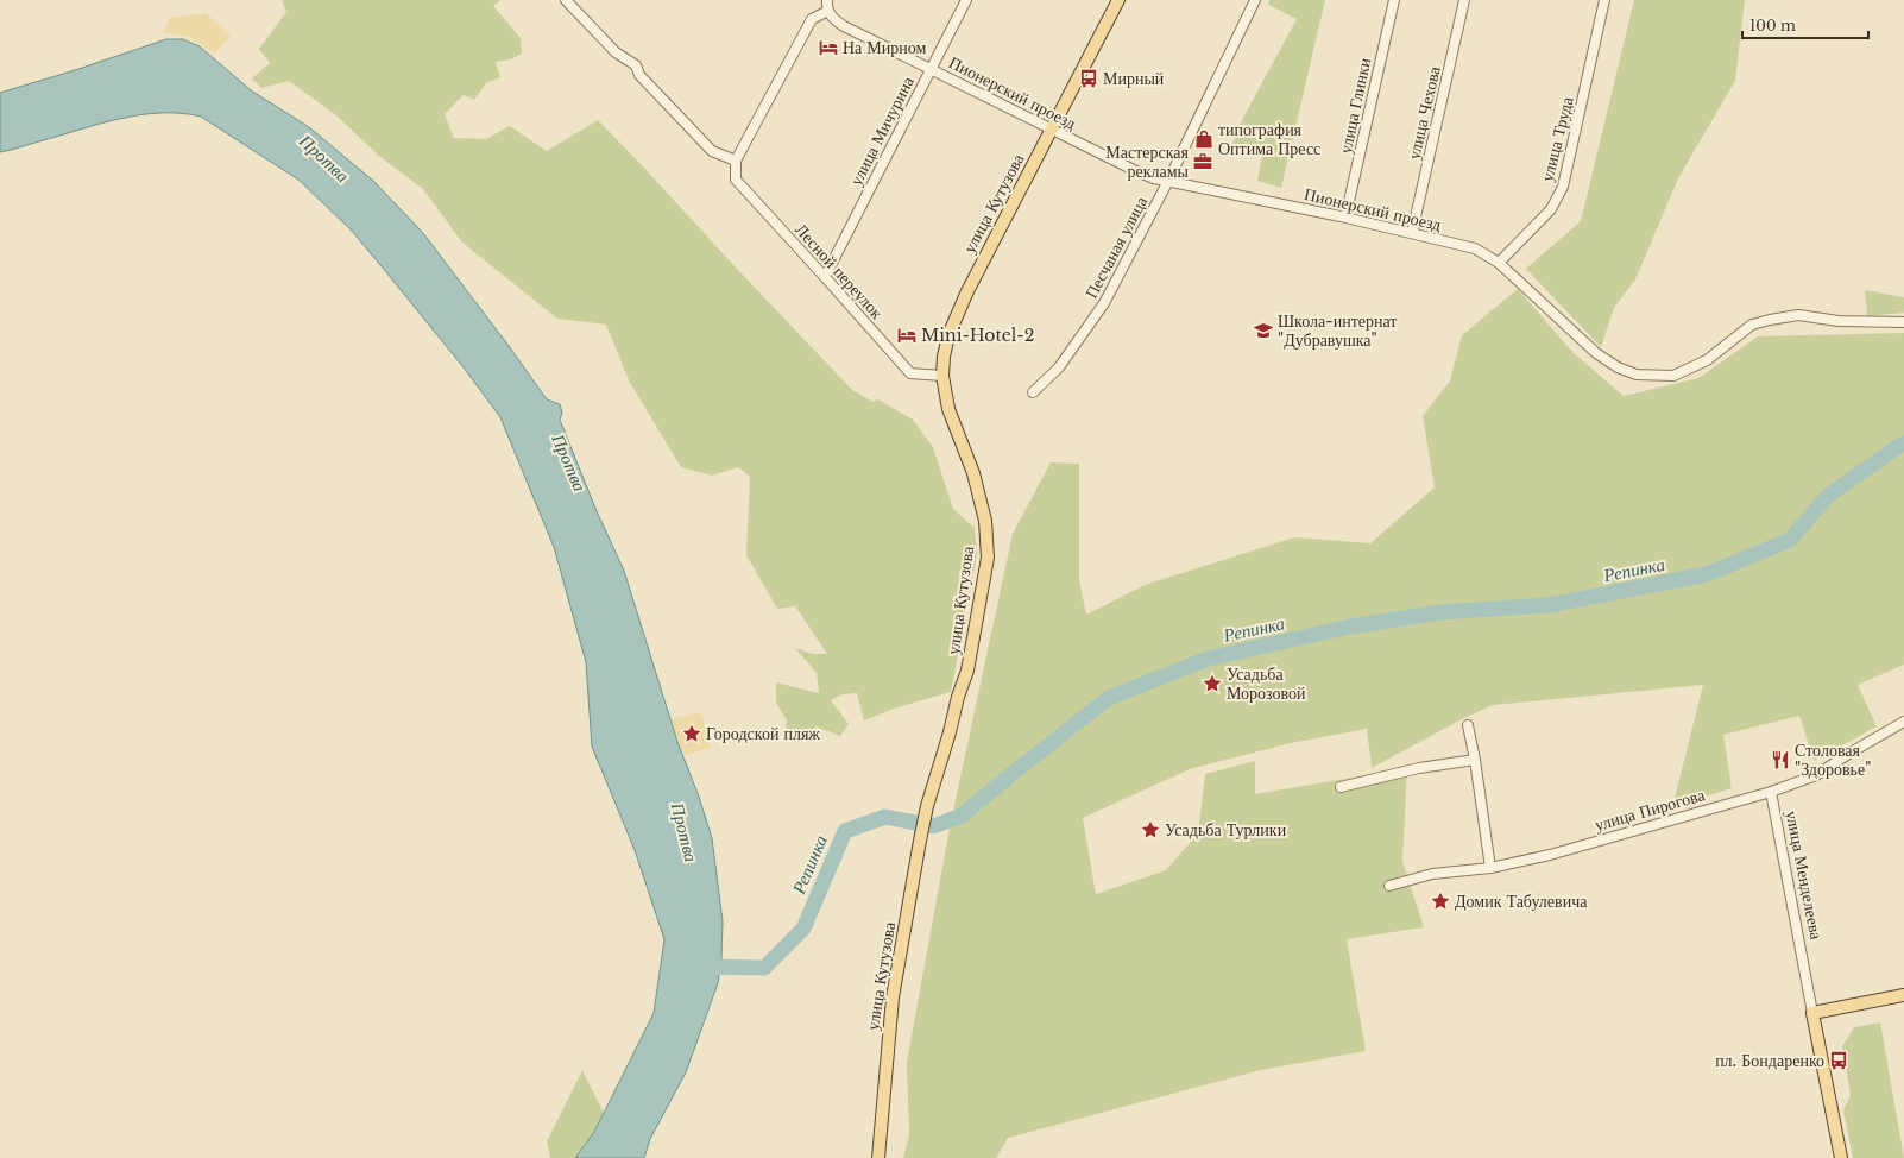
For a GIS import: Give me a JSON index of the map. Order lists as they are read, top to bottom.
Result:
{
  "streets": {
    "main road": ["улица Кутузова"],
    "street": [
      "Пионерский проезд",
      "улица Глинки",
      "улица Чехова",
      "улица Мичурина",
      "улица Труда",
      "Песчаная улица",
      "Лесной переулок",
      "улица Пирогова",
      "улица Менделеева"
    ]
  },
  "crossings": [
    ["Пионерский проезд", "улица Глинки"],
    ["Пионерский проезд", "улица Чехова"],
    ["Пионерский проезд", "улица Мичурина"],
    ["Пионерский проезд", "улица Труда"],
    ["Пионерский проезд", "улица Кутузова"],
    ["Пионерский проезд", "Песчаная улица"],
    ["улица Мичурина", "Лесной переулок"],
    ["улица Кутузова", "Лесной переулок"],
    ["улица Пирогова", "улица Менделеева"]
  ],
  "water": ["Протва", "Репинка"],
  "places": {
    "hotel": ["На Мирном", "Mini-Hotel-2"],
    "bus stop": ["Мирный", "пл. Бондаренко"],
    "shop": ["типография Оптима Пресс"],
    "office": ["Мастерская рекламы"],
    "school or university": ["Школа-интернат \"Дубравушка\""],
    "place": [
      "Усадьба Морозовой",
      "Городской пляж",
      "Усадьба Турлики",
      "Домик Табулевича"
    ],
    "restaurant": ["Столовая \"Здоровье\""]
  },
  "scale_bar": "100 m"
}
